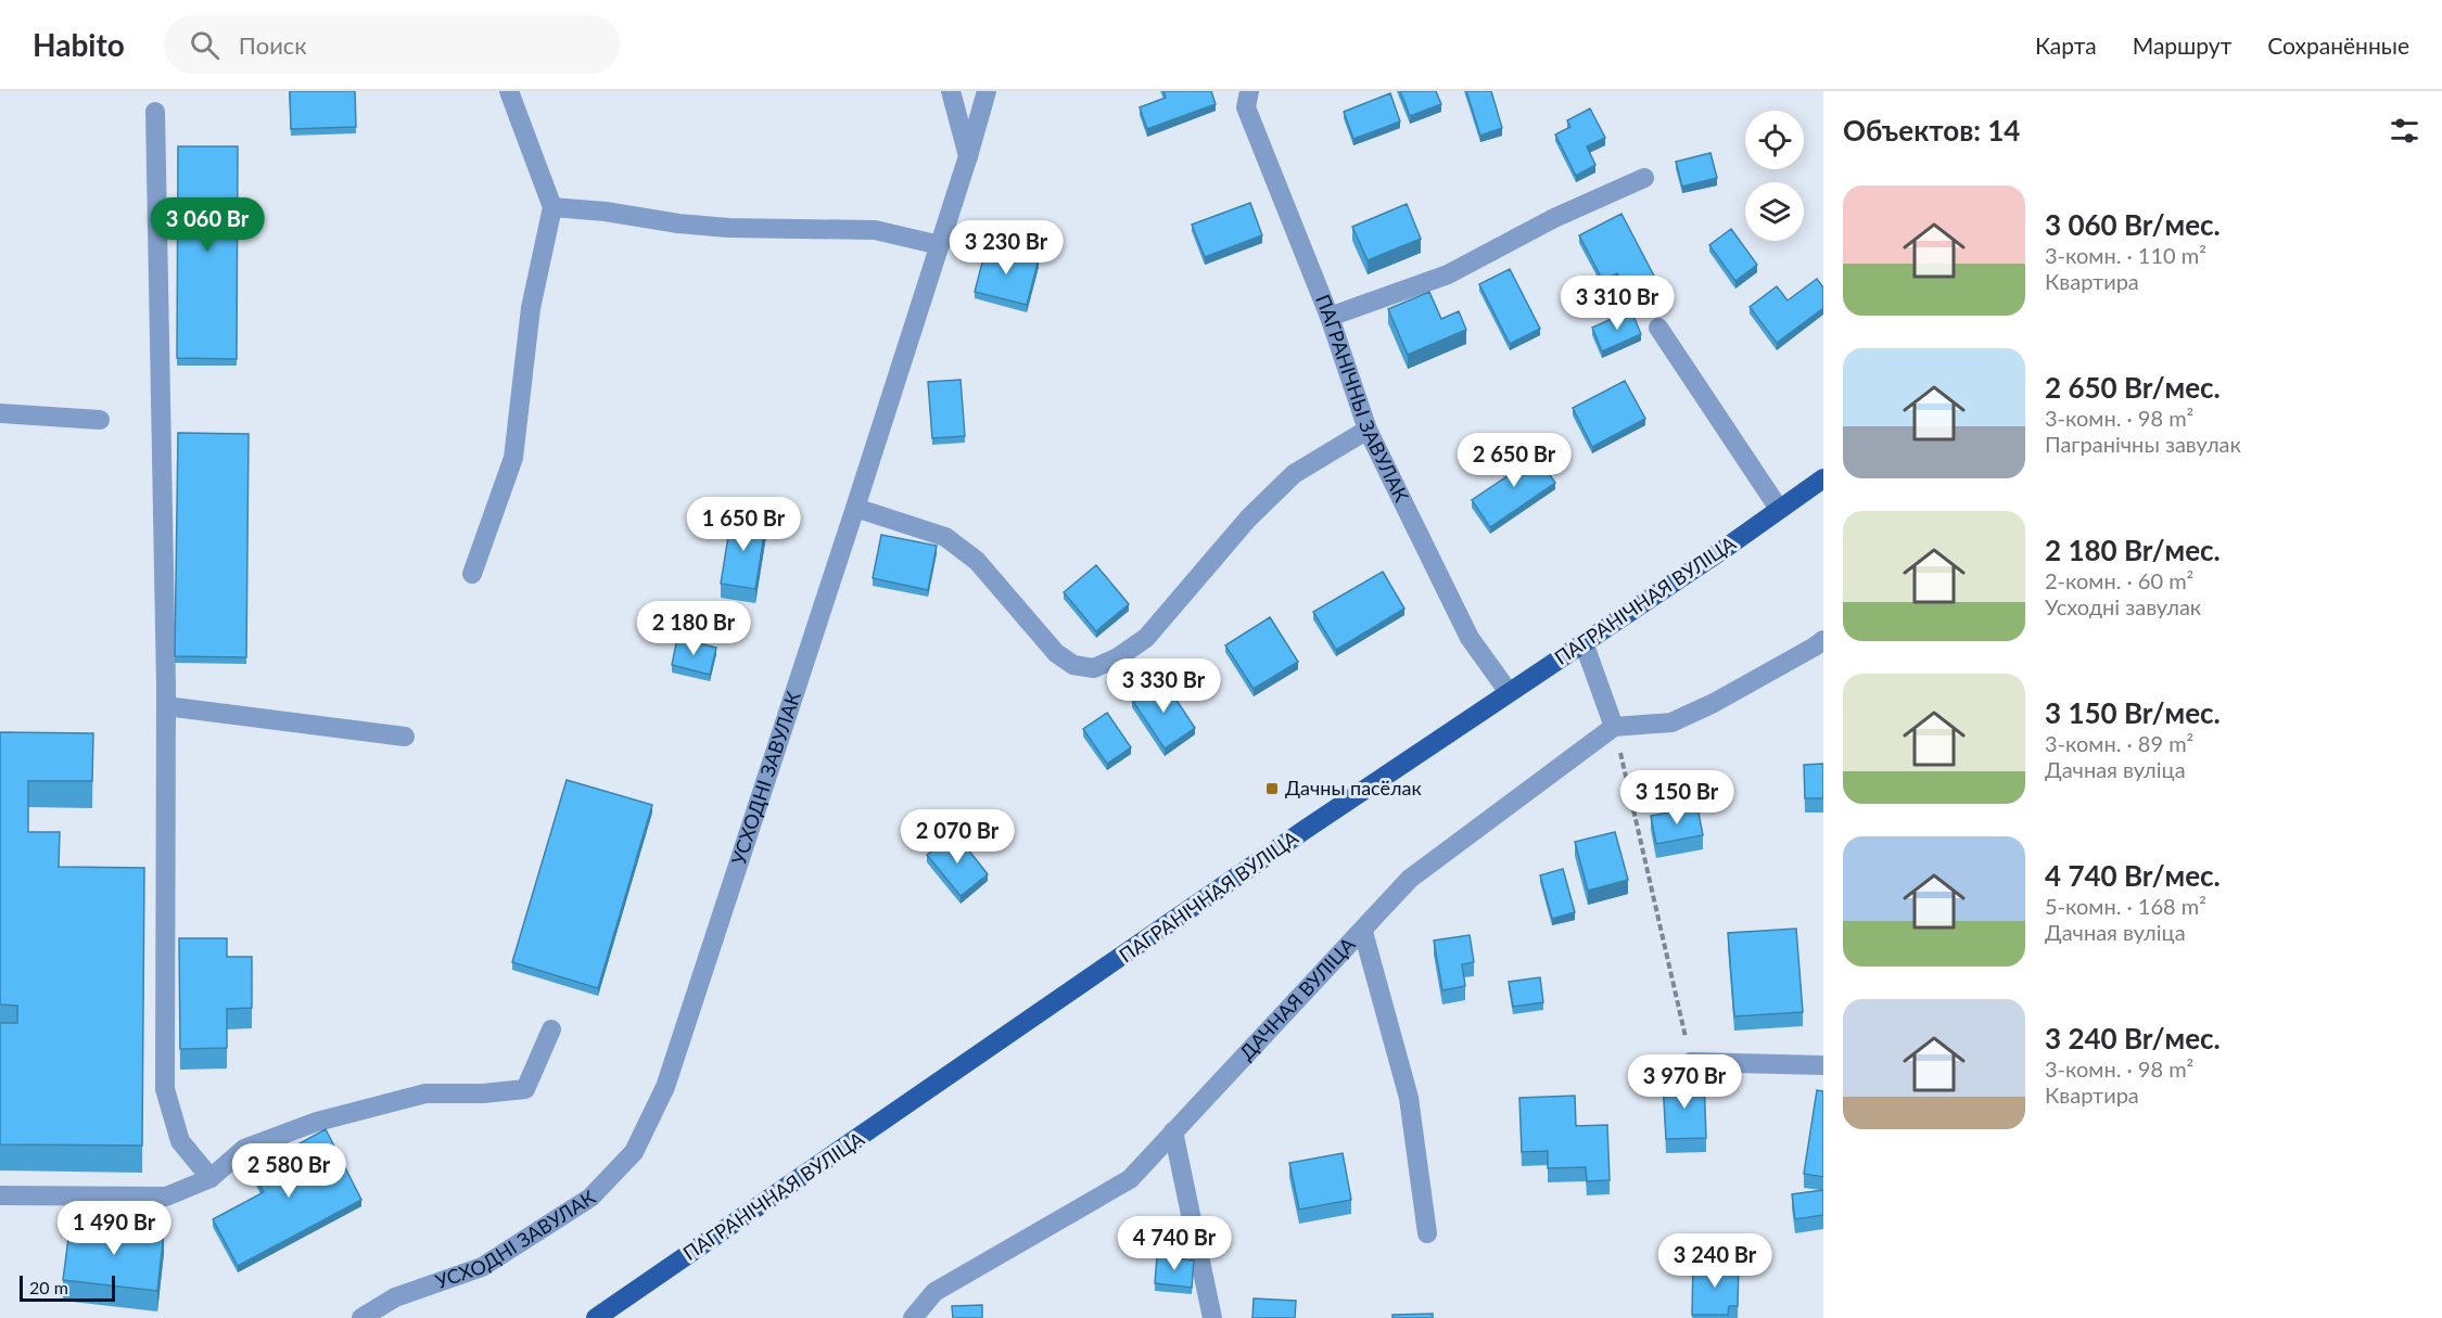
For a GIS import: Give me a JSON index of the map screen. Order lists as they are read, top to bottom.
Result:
{
  "streets": {
    "main road": ["ПАГРАНІЧНАЯ ВУЛІЦА"],
    "street": ["ПАГРАНІЧНЫ ЗАВУЛАК", "УСХОДНІ ЗАВУЛАК", "ДАЧНАЯ ВУЛІЦА"]
  },
  "crossings": [
    ["ПАГРАНІЧНЫ ЗАВУЛАК", "ПАГРАНІЧНАЯ ВУЛІЦА"]
  ],
  "places": {
    "transit": ["Дачны пасёлак"]
  },
  "scale_bar": "20 m",
  "page": {
    "header": "Habito",
    "search": "Поиск",
    "nav": ["Карта", "Маршрут", "Сохранённые"],
    "heading": "Объектов: 14",
    "list": [
      {
        "name": "3 060 Br/мес.",
        "note": "3-комн. · 110 m² · Квартира"
      },
      {
        "name": "2 650 Br/мес.",
        "note": "3-комн. · 98 m² · Пагранічны завулак"
      },
      {
        "name": "2 180 Br/мес.",
        "note": "2-комн. · 60 m² · Усходні завулак"
      },
      {
        "name": "3 150 Br/мес.",
        "note": "3-комн. · 89 m² · Дачная вуліца"
      },
      {
        "name": "4 740 Br/мес.",
        "note": "5-комн. · 168 m² · Дачная вуліца"
      },
      {
        "name": "3 240 Br/мес.",
        "note": "3-комн. · 98 m² · Квартира"
      }
    ],
    "price": [
      "3 060 Br",
      "3 230 Br",
      "3 310 Br",
      "2 650 Br",
      "1 650 Br",
      "2 180 Br",
      "3 330 Br",
      "3 150 Br",
      "2 070 Br",
      "3 970 Br",
      "2 580 Br",
      "1 490 Br",
      "4 740 Br",
      "3 240 Br"
    ],
    "scale": "20 m"
  }
}
